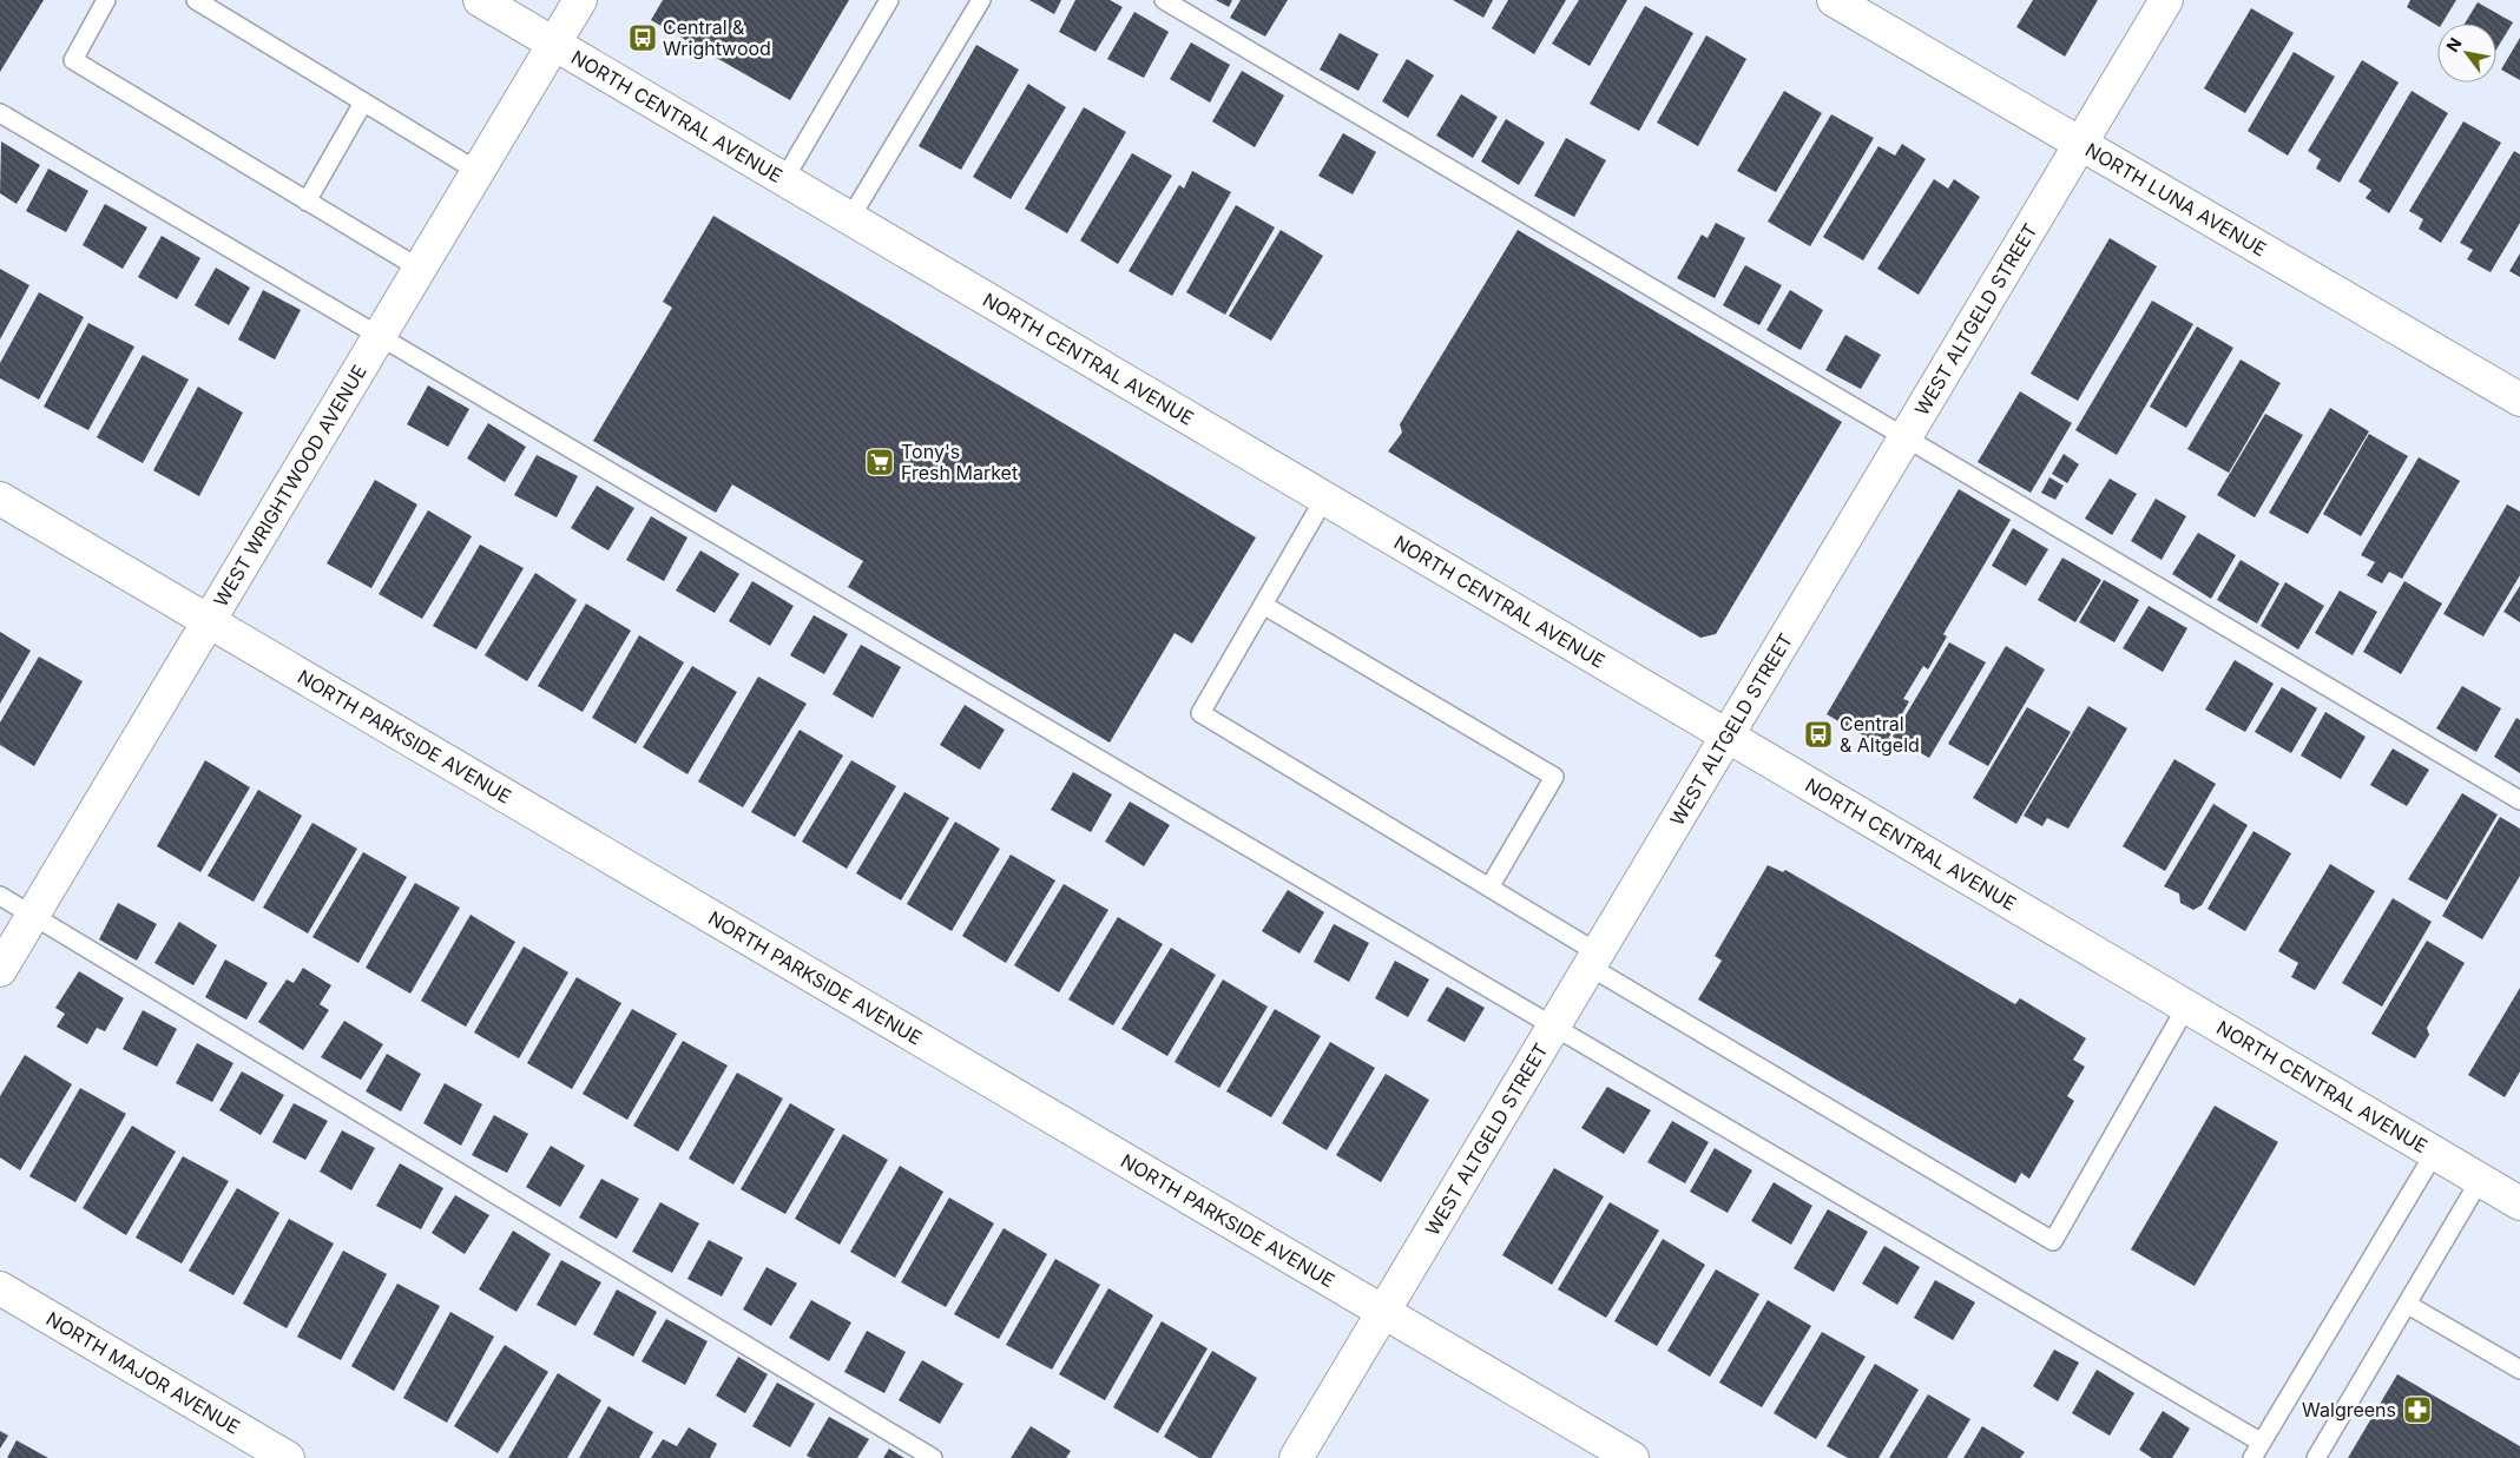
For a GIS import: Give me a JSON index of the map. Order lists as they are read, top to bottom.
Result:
{
  "streets": {
    "street": [
      "NORTH CENTRAL AVENUE",
      "NORTH LUNA AVENUE",
      "WEST ALTGELD STREET",
      "WEST WRIGHTWOOD AVENUE",
      "NORTH PARKSIDE AVENUE",
      "NORTH MAJOR AVENUE"
    ]
  },
  "crossings": [
    ["NORTH CENTRAL AVENUE", "WEST ALTGELD STREET"],
    ["NORTH CENTRAL AVENUE", "WEST WRIGHTWOOD AVENUE"],
    ["NORTH LUNA AVENUE", "WEST ALTGELD STREET"],
    ["WEST ALTGELD STREET", "NORTH PARKSIDE AVENUE"],
    ["WEST WRIGHTWOOD AVENUE", "NORTH PARKSIDE AVENUE"]
  ],
  "places": {
    "bus stop": ["Central & Wrightwood", "Central & Altgeld"],
    "supermarket": ["Tony's Fresh Market"],
    "pharmacy": ["Walgreens"]
  },
  "north": "top left"
}
